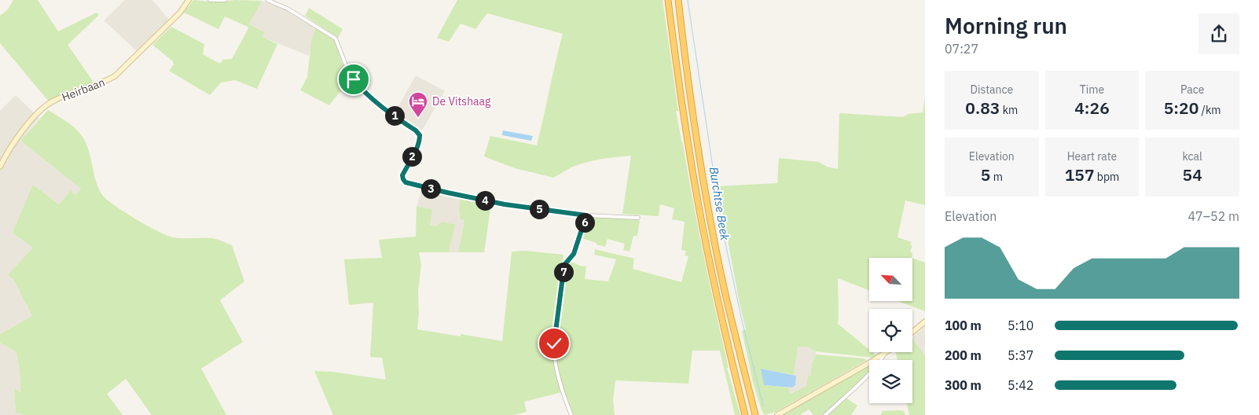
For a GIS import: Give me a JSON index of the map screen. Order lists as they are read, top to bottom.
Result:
{
  "streets": {
    "street": ["Heirbaan"]
  },
  "water": ["Burchtse Beek"],
  "places": {
    "hotel": ["De Vitshaag"]
  },
  "north": "top left",
  "page": {
    "heading": ["Morning run", "07:27"],
    "stats": [
      ["Distance", "0.83 km"],
      ["Time", "4:26"],
      ["Pace", "5:20 /km"],
      ["Elevation", "5 m"],
      ["Heart rate", "157 bpm"],
      ["kcal", "54"]
    ],
    "pins": [
      "1",
      "2",
      "3",
      "4",
      "5",
      "6",
      "7"
    ],
    "chart": ["Elevation", "47–52 m"],
    "list": [
      {
        "name": "100 m",
        "note": "5:10"
      },
      {
        "name": "200 m",
        "note": "5:37"
      },
      {
        "name": "300 m",
        "note": "5:42"
      }
    ]
  }
}
